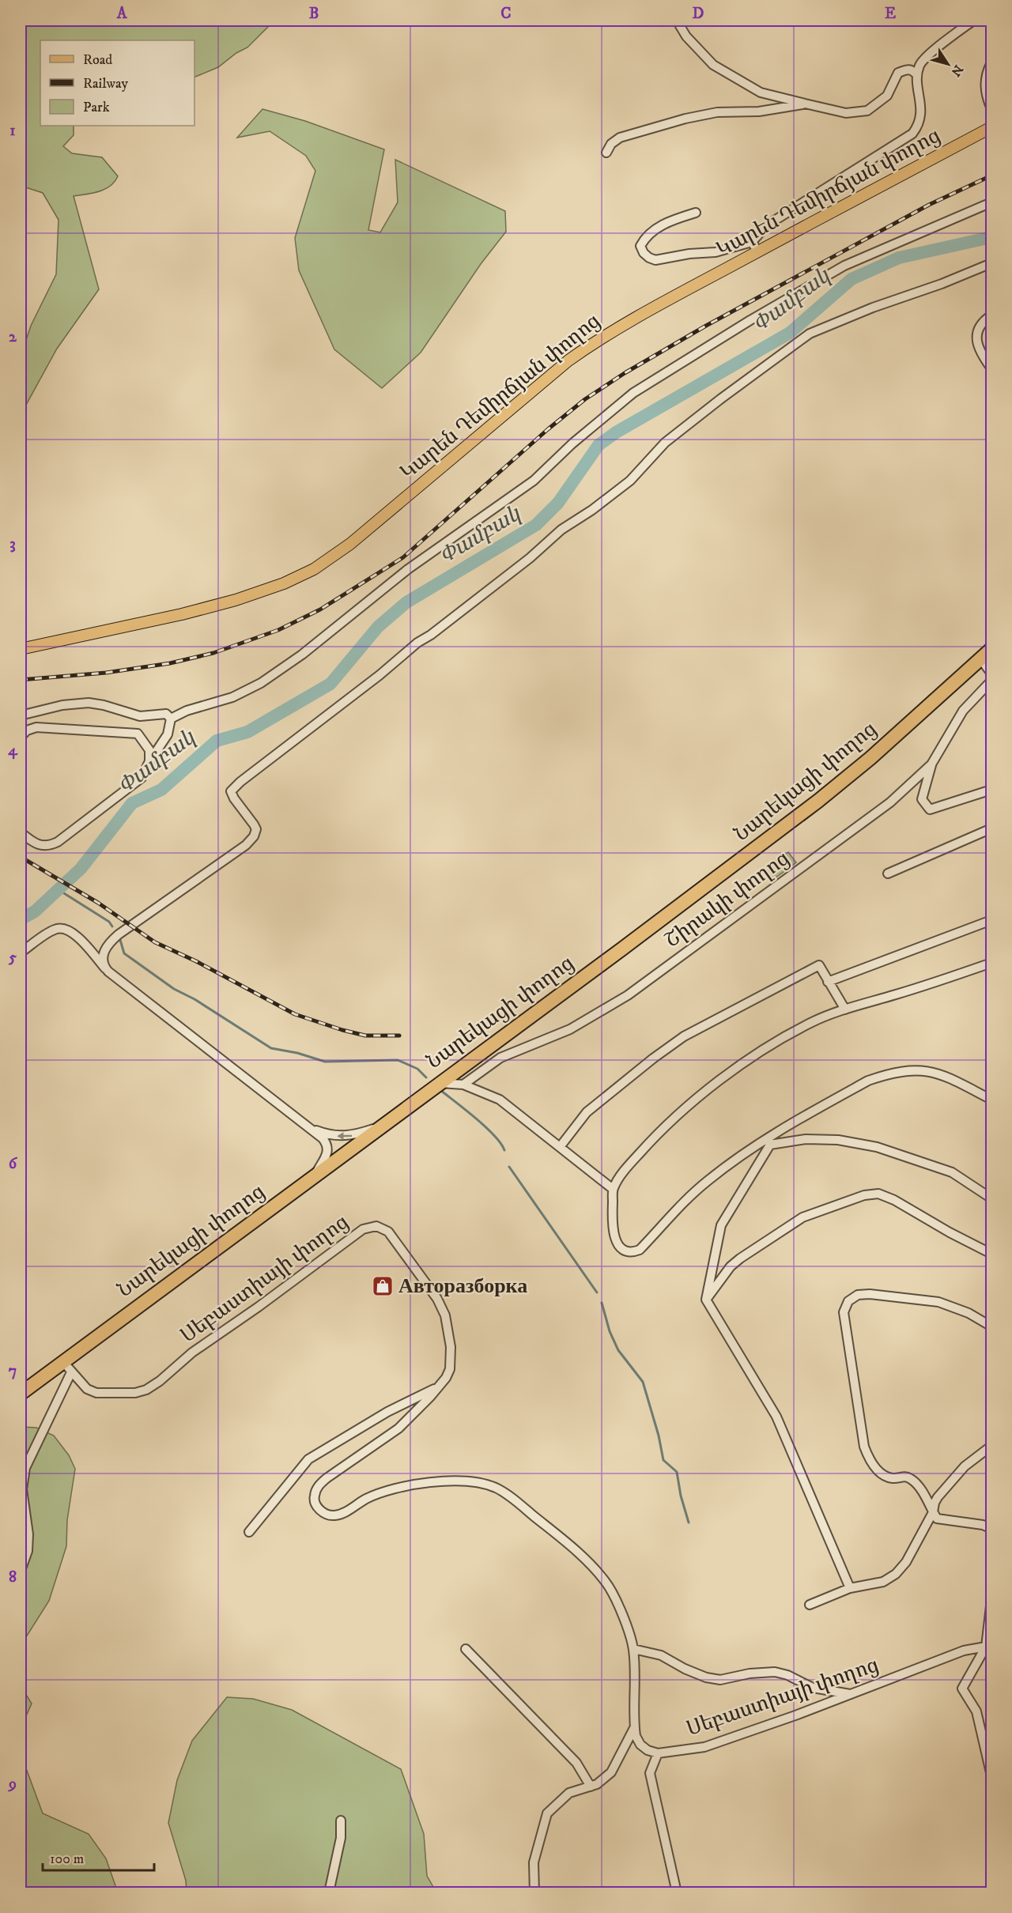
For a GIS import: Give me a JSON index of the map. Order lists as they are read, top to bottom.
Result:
{
  "streets": {
    "highway": ["Նարեկացի փողոց"],
    "main road": ["Կարեն Դեմիրճյան փողոց"],
    "street": ["Շիրակի փողոց", "Սեբաստիայի փողոց"]
  },
  "crossings": [
    ["Նարեկացի փողոց", "Սեբաստիայի փողոց"]
  ],
  "water": ["Փամբակ"],
  "places": {
    "shop": ["Авторазборка"]
  },
  "legend": ["Road", "Railway", "Park"],
  "scale_bar": "100 m",
  "north": "bottom right",
  "grid": {
    "columns": [
      "A",
      "B",
      "C",
      "D",
      "E"
    ],
    "rows": [
      "1",
      "2",
      "3",
      "4",
      "5",
      "6",
      "7",
      "8",
      "9"
    ]
  }
}
